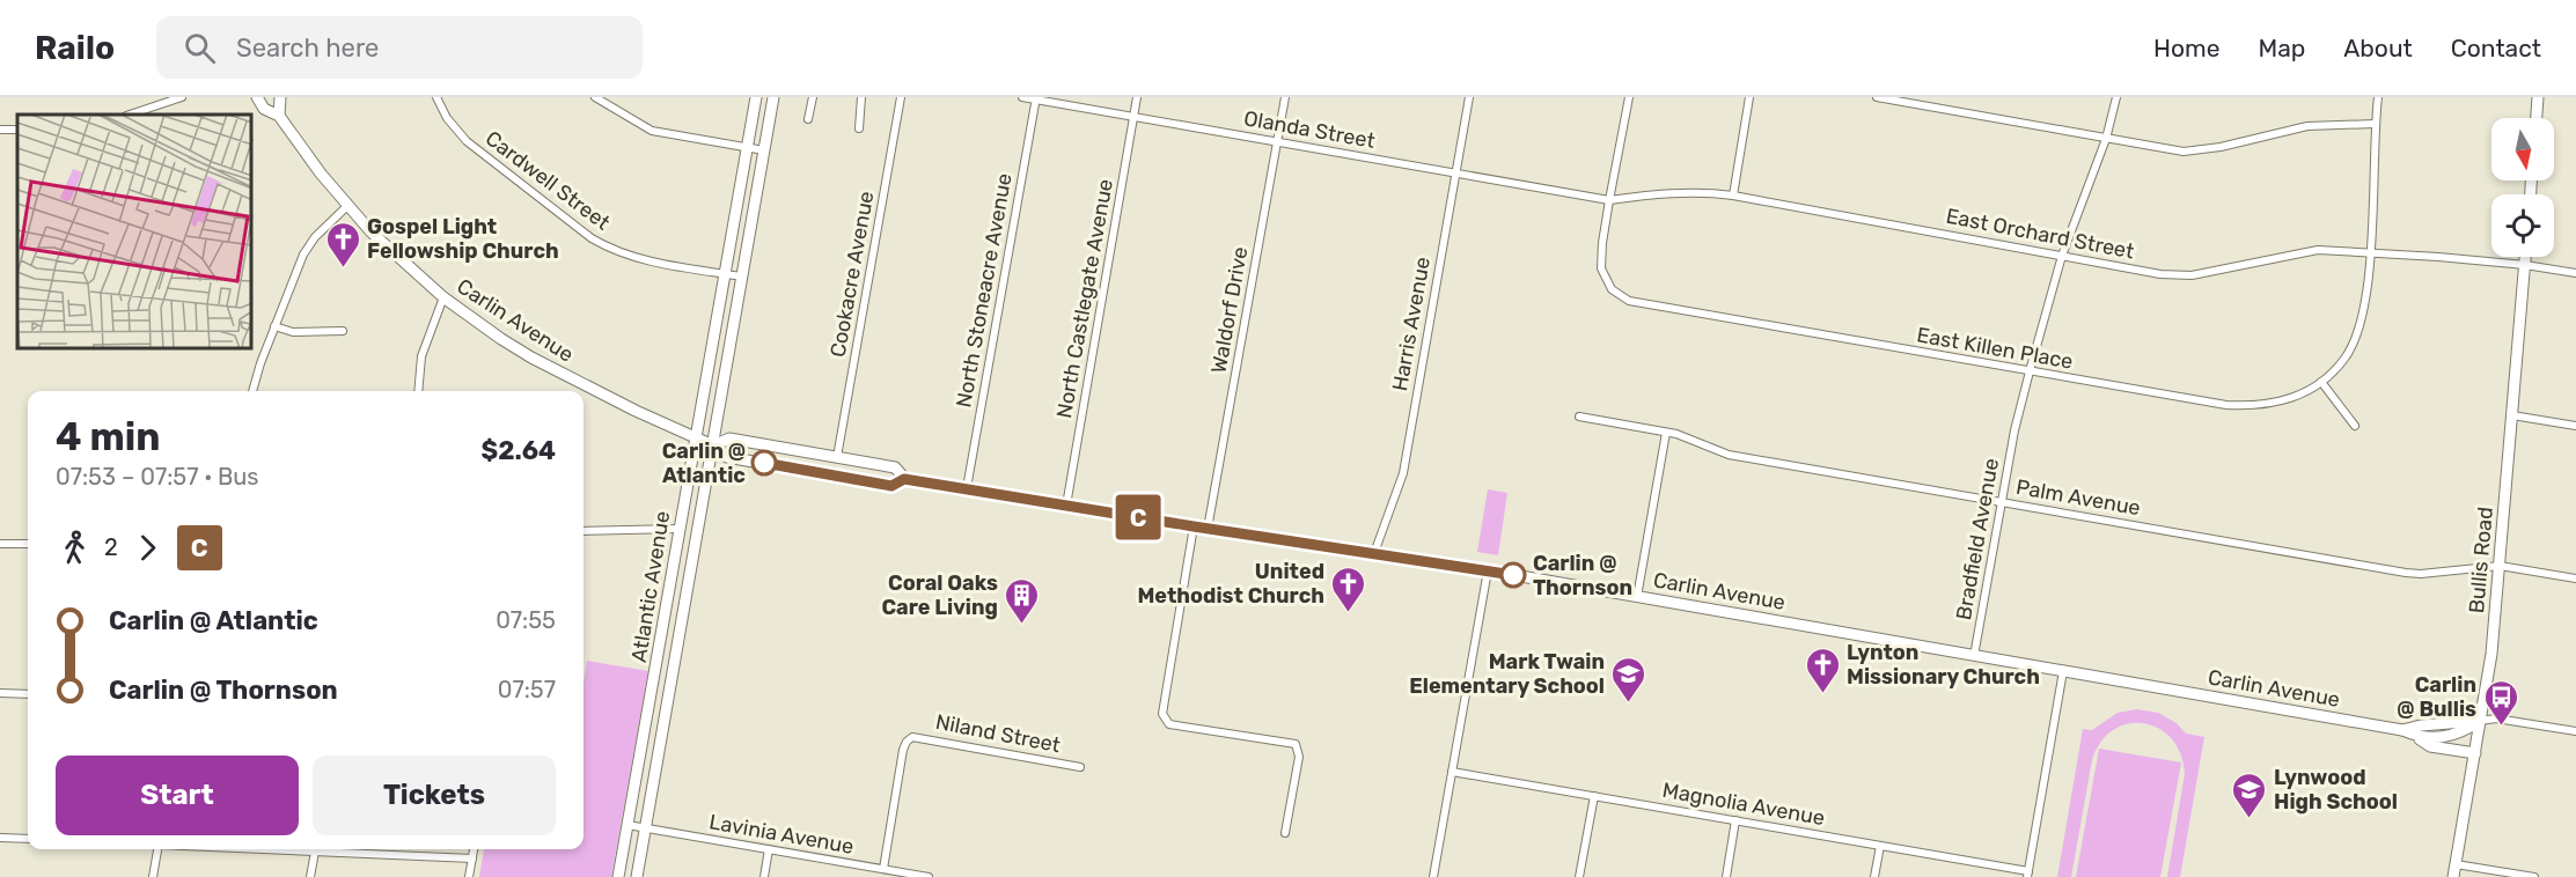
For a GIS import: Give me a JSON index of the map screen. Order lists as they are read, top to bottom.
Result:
{
  "streets": {
    "street": [
      "Olanda Street",
      "Cardwell Street",
      "East Orchard Street",
      "Cookacre Avenue",
      "North Stoneacre Avenue",
      "North Castlegate Avenue",
      "Waldorf Drive",
      "Carlin Avenue",
      "Harris Avenue",
      "East Killen Place",
      "Palm Avenue",
      "Bradfield Avenue",
      "Bullis Road",
      "Atlantic Avenue",
      "Niland Street",
      "Magnolia Avenue",
      "Lavinia Avenue"
    ]
  },
  "crossings": [
    ["Olanda Street", "East Orchard Street"],
    ["Olanda Street", "North Stoneacre Avenue"],
    ["Olanda Street", "North Castlegate Avenue"],
    ["Olanda Street", "Waldorf Drive"],
    ["Olanda Street", "Harris Avenue"],
    ["Cardwell Street", "Atlantic Avenue"],
    ["East Orchard Street", "East Killen Place"],
    ["East Orchard Street", "Bradfield Avenue"],
    ["East Orchard Street", "Bullis Road"],
    ["Cookacre Avenue", "Carlin Avenue"],
    ["North Stoneacre Avenue", "Carlin Avenue"],
    ["North Castlegate Avenue", "Carlin Avenue"],
    ["Waldorf Drive", "Carlin Avenue"],
    ["Carlin Avenue", "Harris Avenue"],
    ["Carlin Avenue", "Bradfield Avenue"],
    ["Carlin Avenue", "Bullis Road"],
    ["Carlin Avenue", "Atlantic Avenue"],
    ["East Killen Place", "Bradfield Avenue"],
    ["Palm Avenue", "Bradfield Avenue"],
    ["Palm Avenue", "Bullis Road"],
    ["Atlantic Avenue", "Lavinia Avenue"],
    ["Niland Street", "Lavinia Avenue"]
  ],
  "places": {
    "church": ["Gospel Light Fellowship Church", "United Methodist Church", "Lynton Missionary Church"],
    "other": ["Carlin @ Atlantic", "Carlin @ Thornson"],
    "building": ["Coral Oaks Care Living"],
    "school or university": ["Mark Twain Elementary School", "Lynwood High School"],
    "bus stop": ["Carlin @ Bullis"]
  },
  "lines": ["bus line C"],
  "north": "bottom",
  "page": {
    "header": "Railo",
    "search": "Search here",
    "nav": [
      "Home",
      "Map",
      "About",
      "Contact"
    ],
    "on_map": "C",
    "heading": ["4 min", "07:53 – 07:57 · Bus", "$2.64"],
    "legs": ["2", "C"],
    "list": [
      {
        "name": "Carlin @ Atlantic",
        "value": "07:55"
      },
      {
        "name": "Carlin @ Thornson",
        "value": "07:57"
      }
    ],
    "buttons": ["Start", "Tickets"]
  }
}
